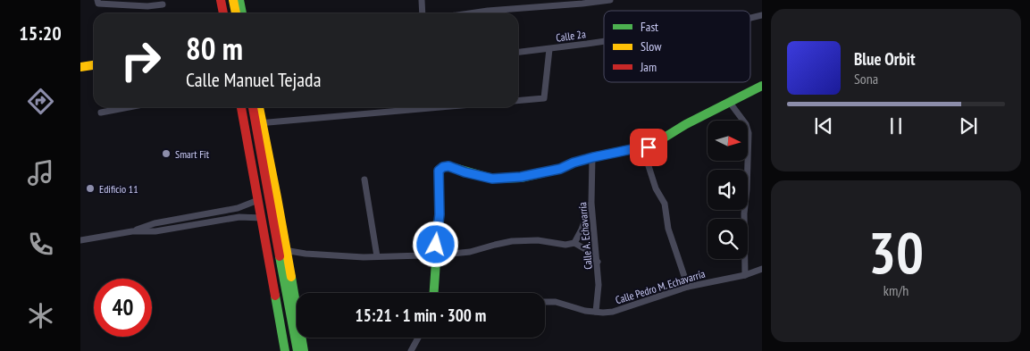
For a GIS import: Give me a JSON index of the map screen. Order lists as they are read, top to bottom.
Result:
{
  "streets": {
    "street": ["Calle 2a", "Calle A. Echavarría", "Calle Pedro M. Echavarría"]
  },
  "crossings": [
    ["Calle A. Echavarría", "Calle Pedro M. Echavarría"]
  ],
  "places": ["Smart Fit", "Edificio 11"],
  "legend": ["Fast", "Slow", "Jam"],
  "north": "right",
  "page": {
    "tabs": "15:20",
    "turn": ["80 m", "Calle Manuel Tejada"],
    "song": ["Blue Orbit", "Sona"],
    "tile": ["30", "km/h"],
    "limit": "40",
    "trip": "15:21 · 1 min · 300 m"
  }
}
